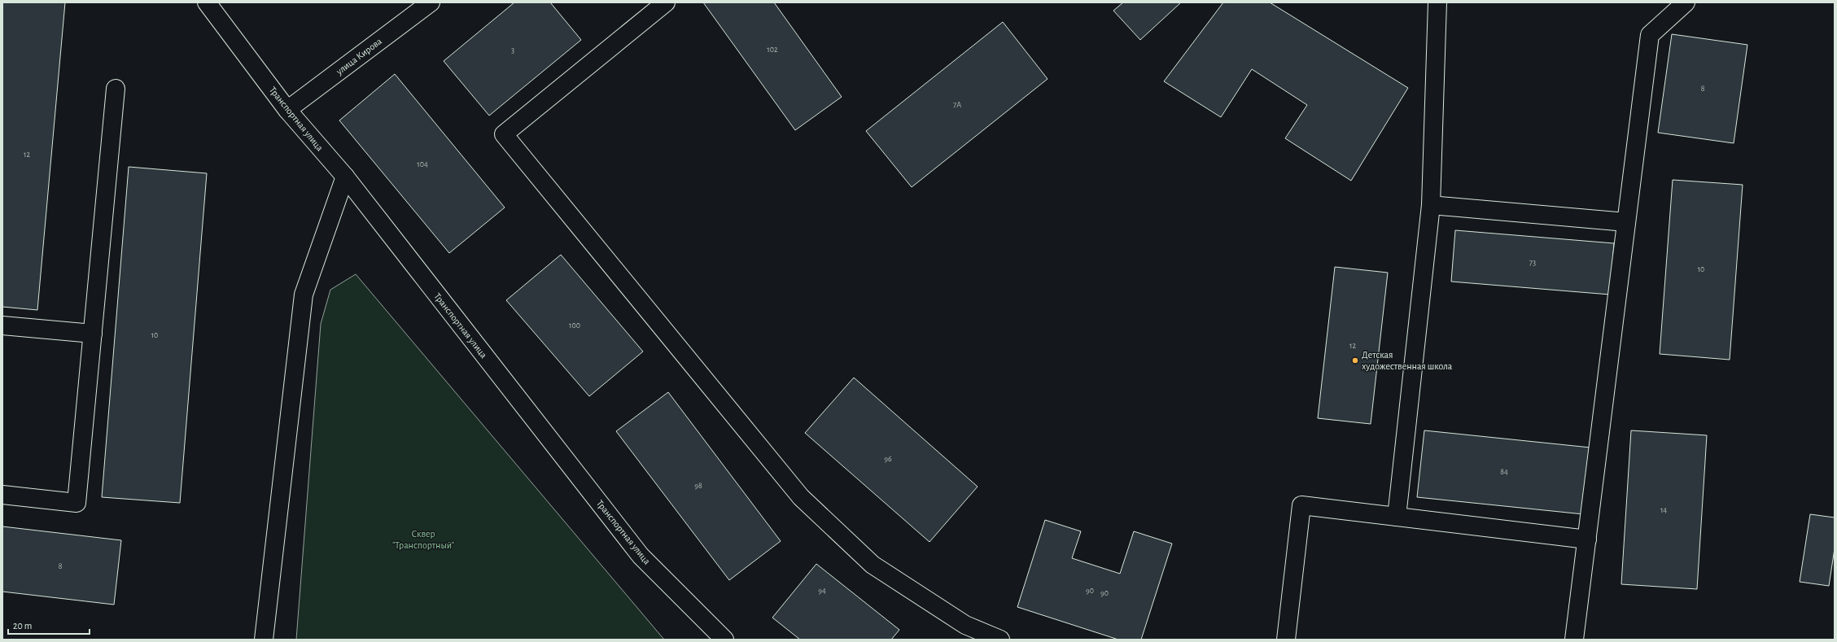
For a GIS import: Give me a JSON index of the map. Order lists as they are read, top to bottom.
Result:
{
  "streets": {
    "street": ["улица Кирова", "Транспортная улица"]
  },
  "crossings": [
    ["улица Кирова", "Транспортная улица"]
  ],
  "parks": ["Сквер \"Транспортный\""],
  "places": ["Детская художественная школа"],
  "house_numbers": [
    "102",
    "3",
    "8",
    "7А",
    "12",
    "104",
    "73",
    "10",
    "100",
    "10",
    "12",
    "96",
    "84",
    "98",
    "14",
    "8",
    "94",
    "90",
    "90"
  ],
  "scale_bar": "20 m"
}
